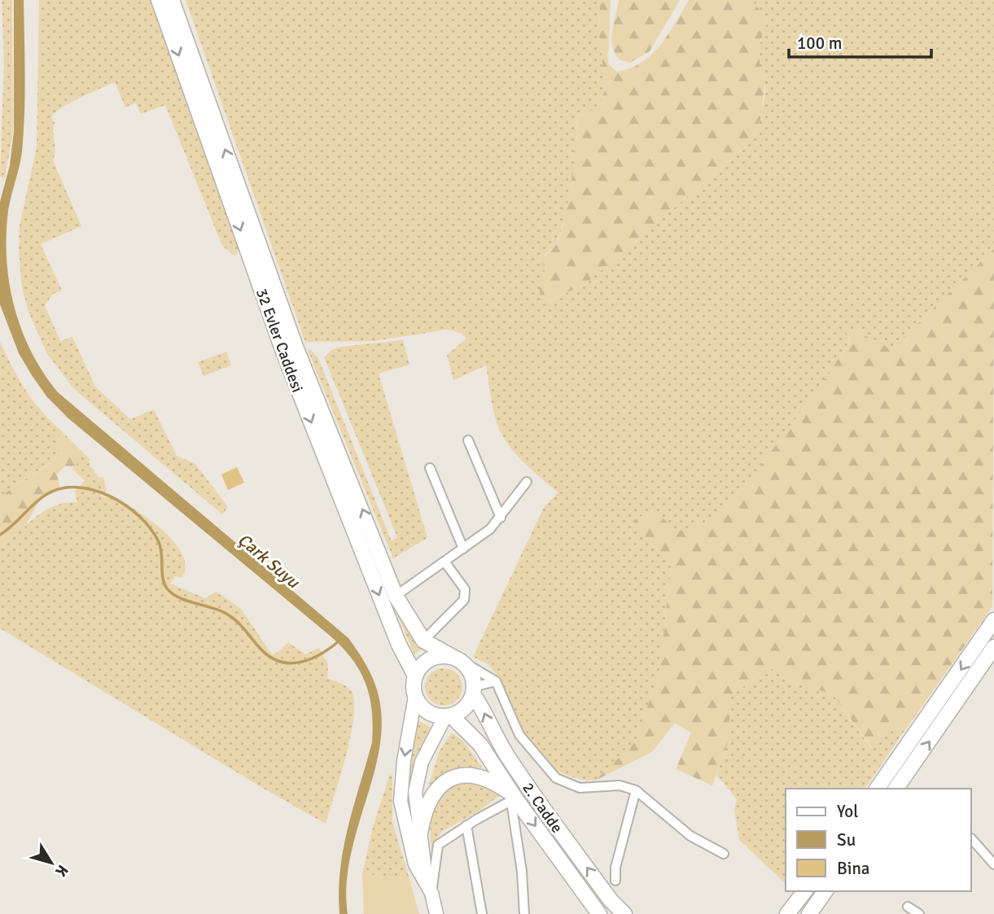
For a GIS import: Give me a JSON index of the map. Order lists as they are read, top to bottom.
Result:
{
  "streets": {
    "main road": ["32 Evler Caddesi", "2. Cadde"]
  },
  "crossings": [
    ["32 Evler Caddesi", "2. Cadde"]
  ],
  "water": ["Çark Suyu"],
  "legend": ["Yol", "Su", "Bina"],
  "scale_bar": "100 m",
  "north": "bottom right"
}
